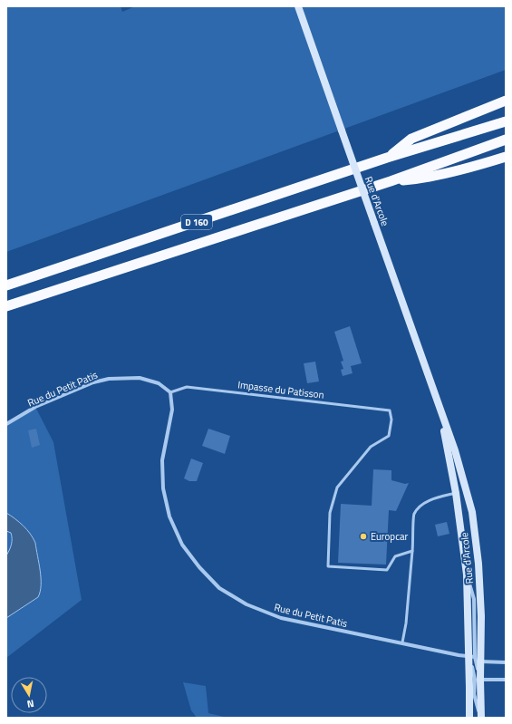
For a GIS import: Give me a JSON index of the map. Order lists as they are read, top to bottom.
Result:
{
  "streets": {
    "highway": ["D 160"],
    "main road": ["Rue d'Arcole"],
    "street": ["Rue du Petit Patis"],
    "lane": ["Impasse du Patisson"]
  },
  "crossings": [
    ["Rue d'Arcole", "Rue du Petit Patis"],
    ["Rue du Petit Patis", "Impasse du Patisson"]
  ],
  "places": ["Europcar"],
  "north": "bottom"
}
